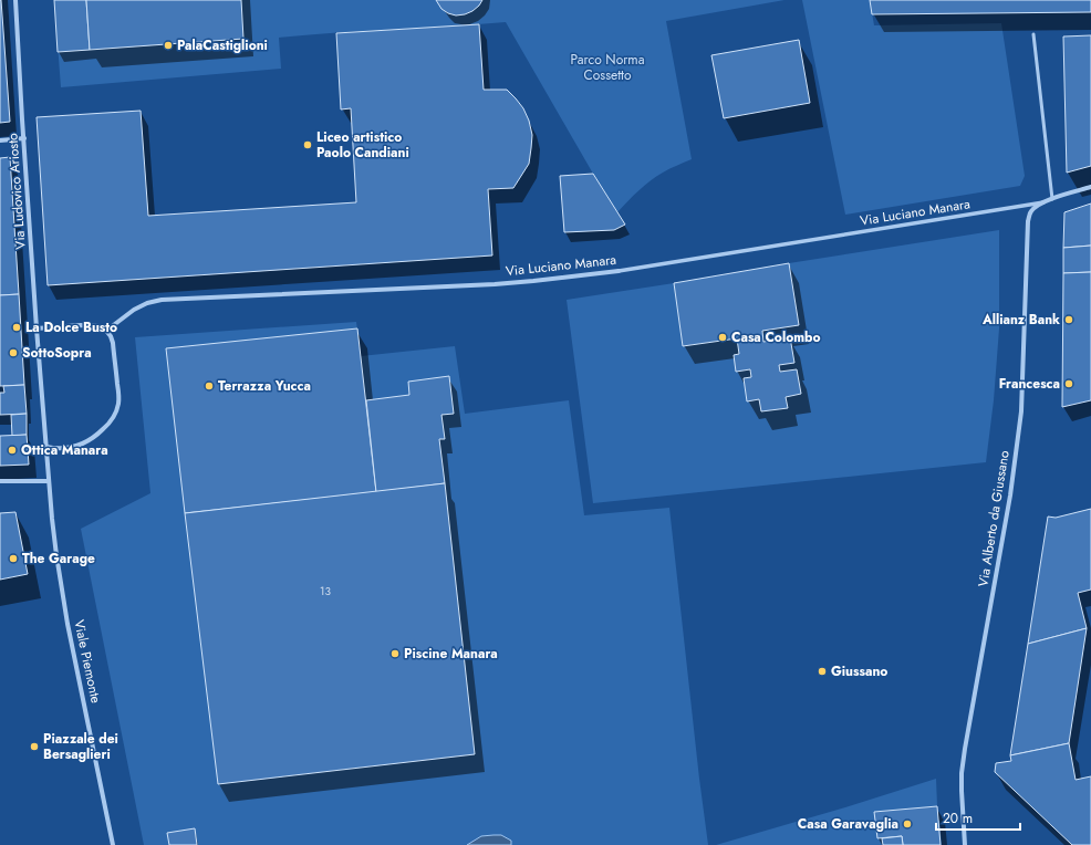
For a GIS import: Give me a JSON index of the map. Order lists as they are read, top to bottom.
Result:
{
  "streets": {
    "street": [
      "Via Ludovico Ariosto",
      "Via Luciano Manara",
      "Via Alberto da Giussano",
      "Viale Piemonte"
    ]
  },
  "crossings": [
    ["Via Ludovico Ariosto", "Viale Piemonte"],
    ["Via Luciano Manara", "Via Alberto da Giussano"]
  ],
  "parks": ["Parco Norma Cossetto"],
  "places": [
    "PalaCastiglioni",
    "Liceo artistico Paolo Candiani",
    "Allianz Bank",
    "La Dolce Busto",
    "Casa Colombo",
    "SottoSopra",
    "Francesca",
    "Terrazza Yucca",
    "Ottica Manara",
    "The Garage",
    "Piscine Manara",
    "Giussano",
    "Piazzale dei Bersaglieri",
    "Casa Garavaglia"
  ],
  "house_numbers": ["13"],
  "scale_bar": "20 m"
}
